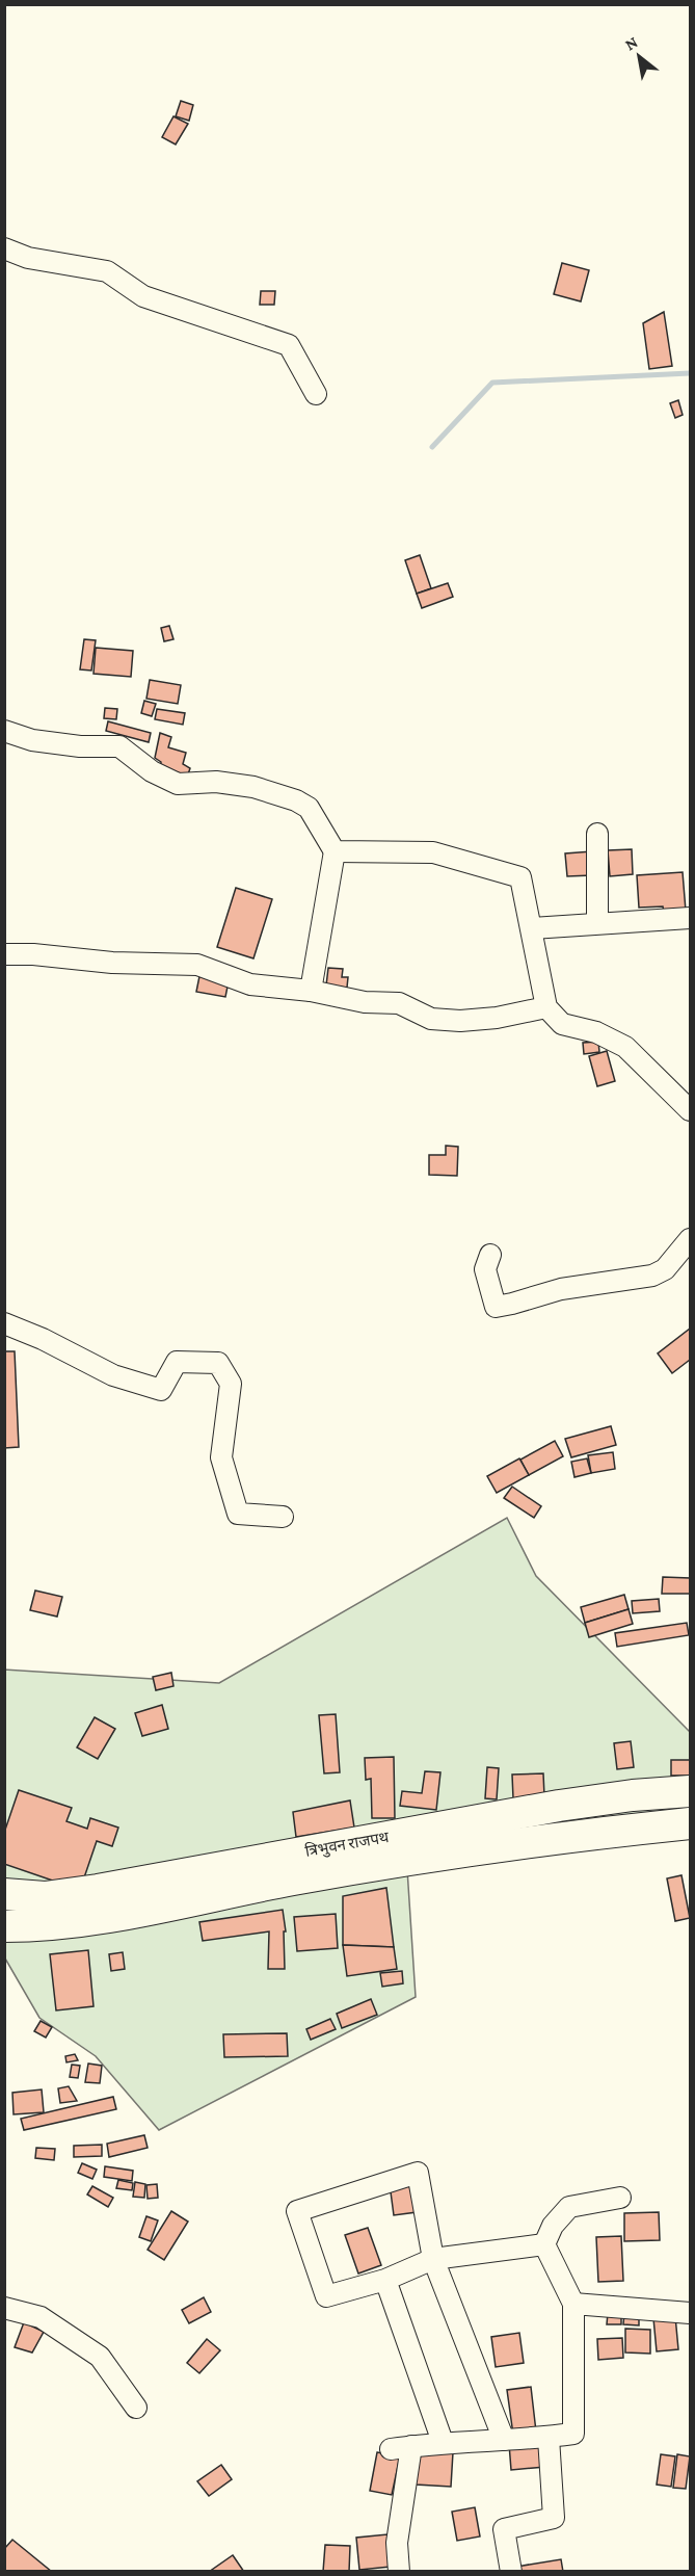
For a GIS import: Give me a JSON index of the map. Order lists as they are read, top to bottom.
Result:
{
  "streets": {
    "highway": ["त्रिभुवन राजपथ"]
  },
  "north": "top left"
}
